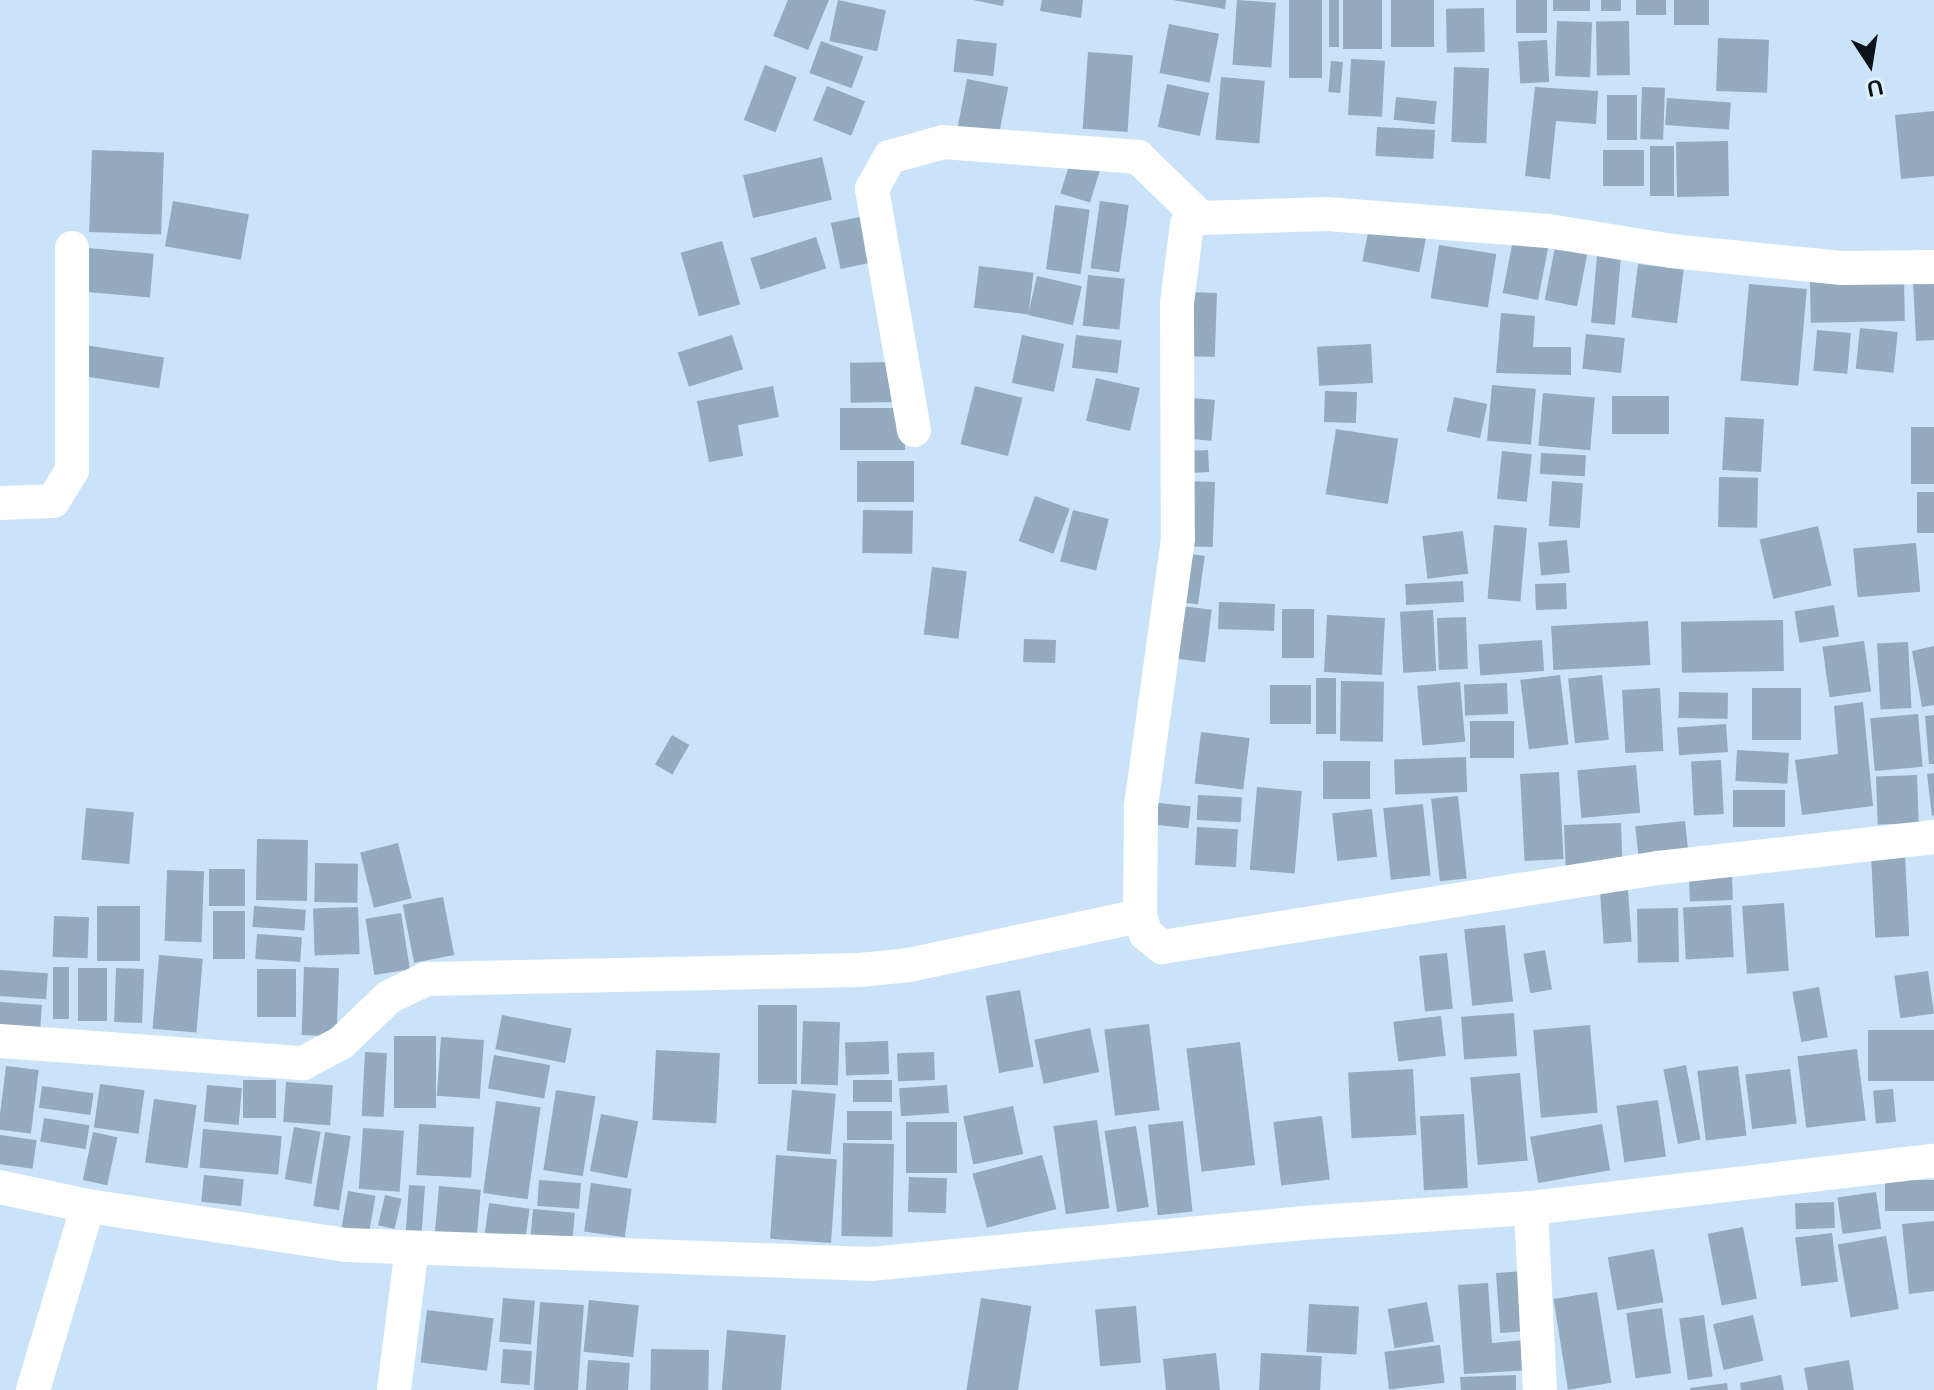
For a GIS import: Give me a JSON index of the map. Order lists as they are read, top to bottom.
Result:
{
  "north": "bottom"
}
